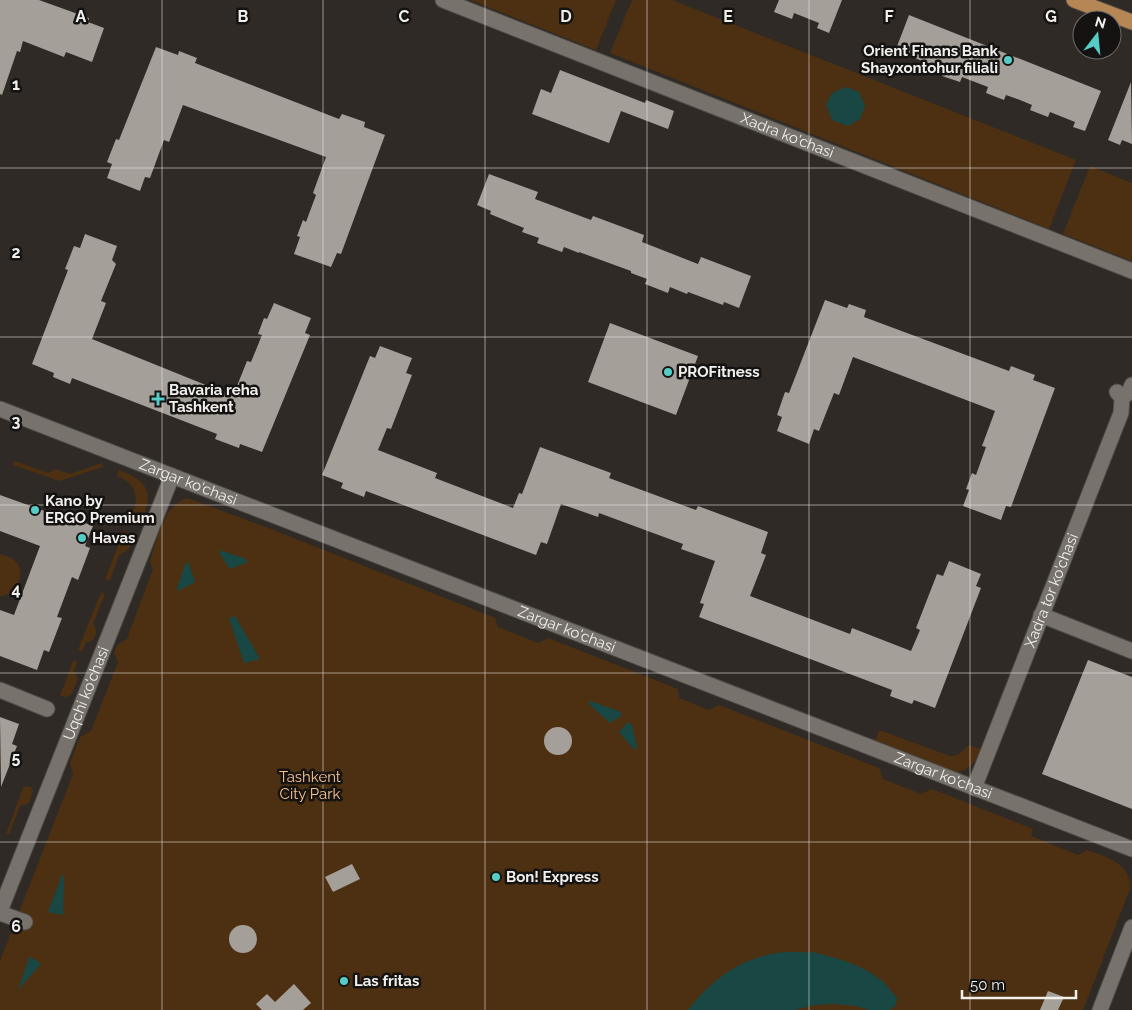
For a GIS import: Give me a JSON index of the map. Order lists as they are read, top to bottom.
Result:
{
  "streets": {
    "street": [
      "Xadra ko'chasi",
      "Zargar ko'chasi",
      "Xadra tor ko'chasi",
      "Uqchi ko'chasi"
    ]
  },
  "crossings": [
    ["Zargar ko'chasi", "Xadra tor ko'chasi"],
    ["Zargar ko'chasi", "Uqchi ko'chasi"]
  ],
  "parks": ["Tashkent City Park"],
  "places": {
    "other": [
      "Orient Finans Bank Shayxontohur filiali",
      "PROFitness",
      "Kano by ERGO Premium",
      "Havas",
      "Bon! Express",
      "Las fritas"
    ],
    "health": ["Bavaria reha Tashkent"]
  },
  "scale_bar": "50 m",
  "north": "top",
  "grid": {
    "columns": [
      "A",
      "B",
      "C",
      "D",
      "E",
      "F",
      "G"
    ],
    "rows": [
      "1",
      "2",
      "3",
      "4",
      "5",
      "6"
    ]
  }
}
